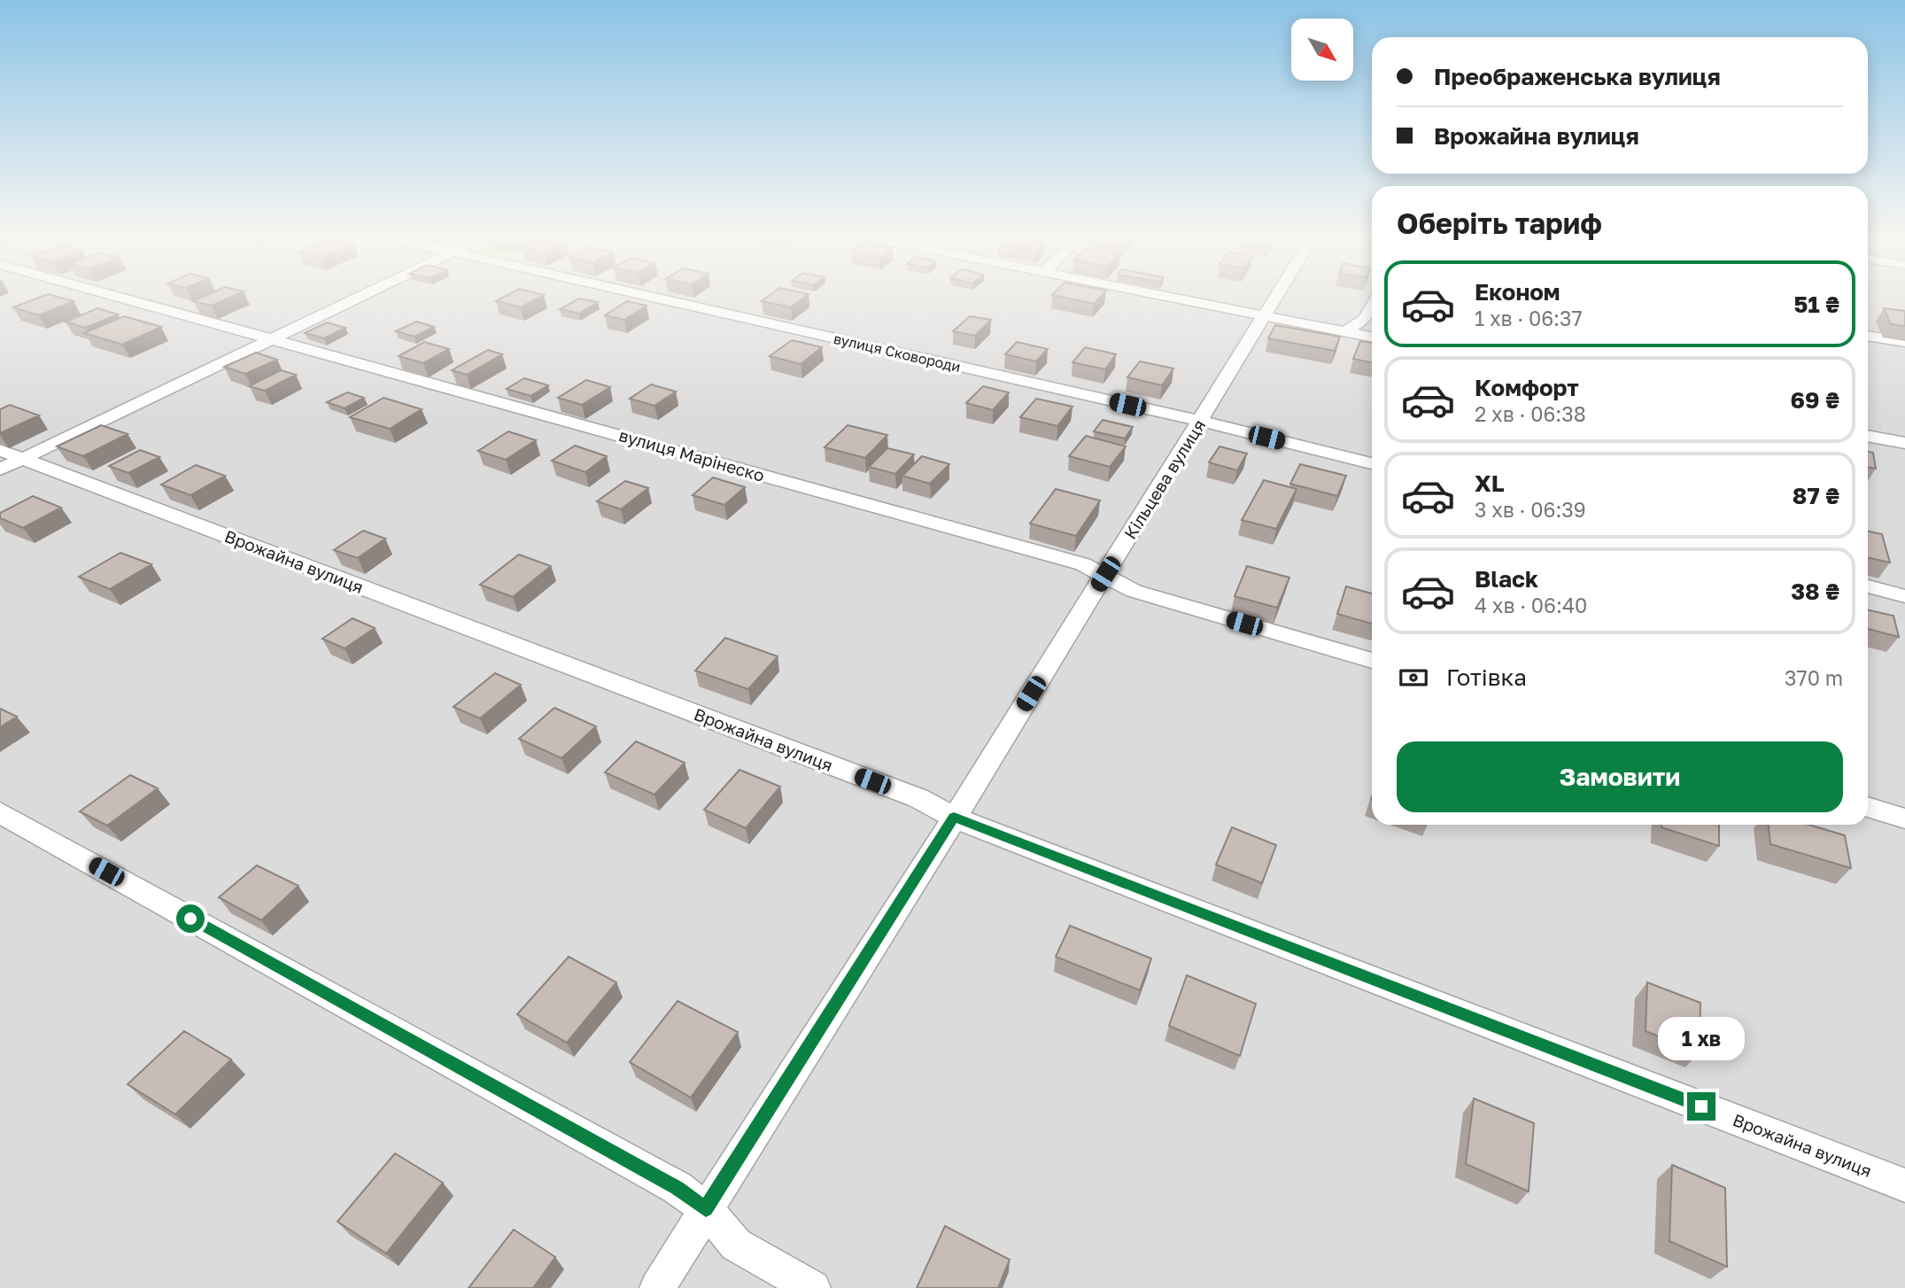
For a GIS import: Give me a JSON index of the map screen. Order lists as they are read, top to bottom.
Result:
{
  "streets": {
    "street": [
      "вулиця Сковороди",
      "вулиця Марінеско",
      "Кільцева вулиця",
      "Врожайна вулиця"
    ]
  },
  "crossings": [
    ["вулиця Сковороди", "Кільцева вулиця"],
    ["вулиця Марінеско", "Кільцева вулиця"],
    ["Кільцева вулиця", "Врожайна вулиця"]
  ],
  "north": "bottom right",
  "page": {
    "banner": ["Преображенська вулиця", "Врожайна вулиця"],
    "heading": "Оберіть тариф",
    "list": [
      {
        "name": "Економ",
        "note": "1 хв · 06:37",
        "value": "51 ₴"
      },
      {
        "name": "Комфорт",
        "note": "2 хв · 06:38",
        "value": "69 ₴"
      },
      {
        "name": "XL",
        "note": "3 хв · 06:39",
        "value": "87 ₴"
      },
      {
        "name": "Black",
        "note": "4 хв · 06:40",
        "value": "38 ₴"
      }
    ],
    "pay": ["Готівка", "370 m"],
    "buttons": "Замовити",
    "bubble": "1 хв"
  }
}
